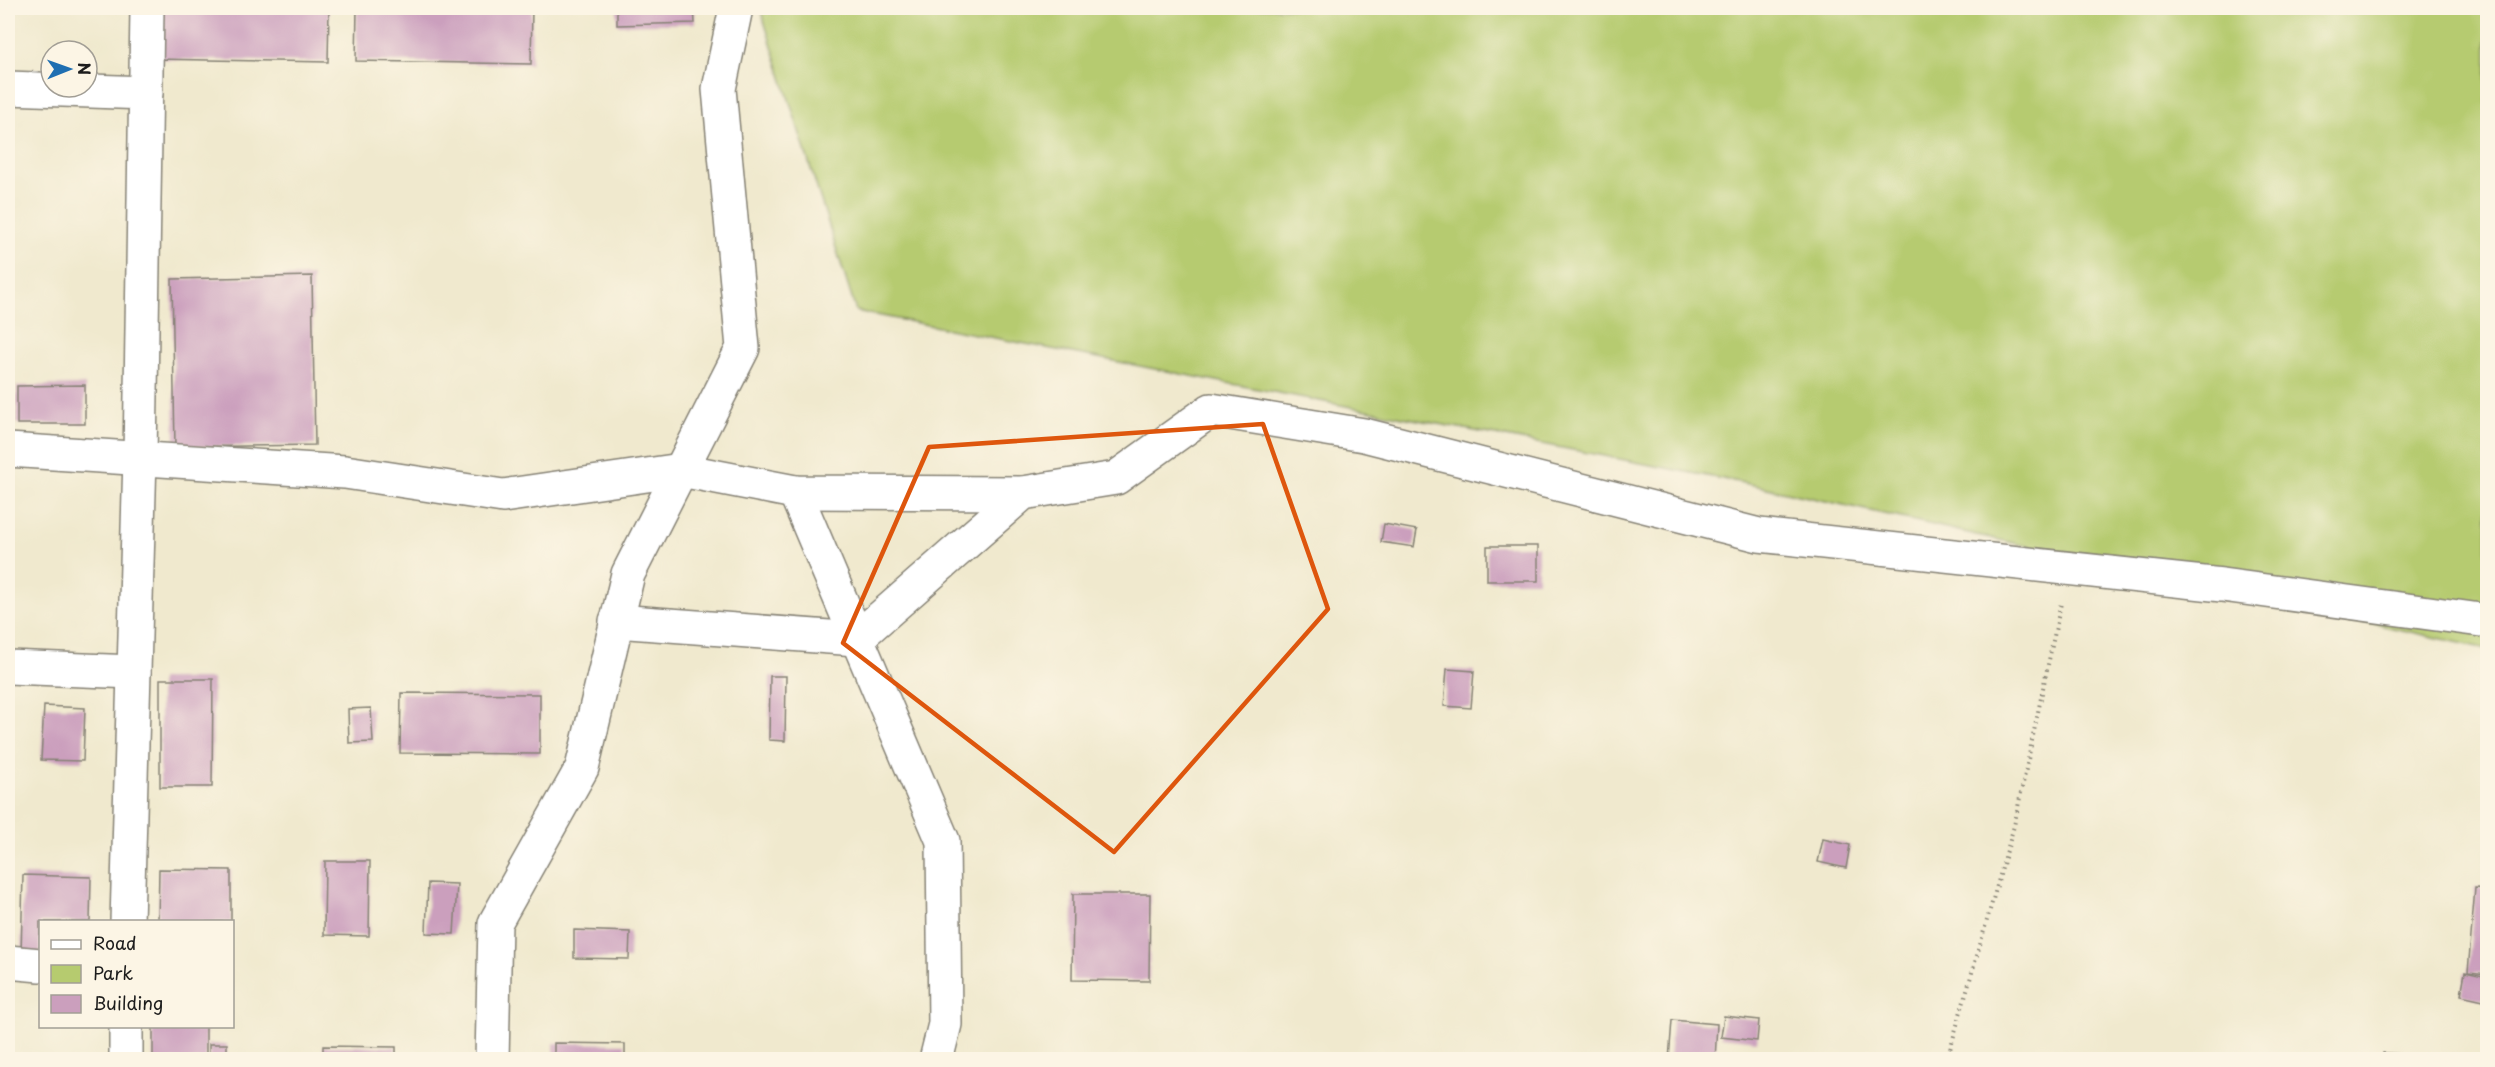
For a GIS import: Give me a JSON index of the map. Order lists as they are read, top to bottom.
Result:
{
  "legend": ["Road", "Park", "Building"],
  "north": "right"
}
